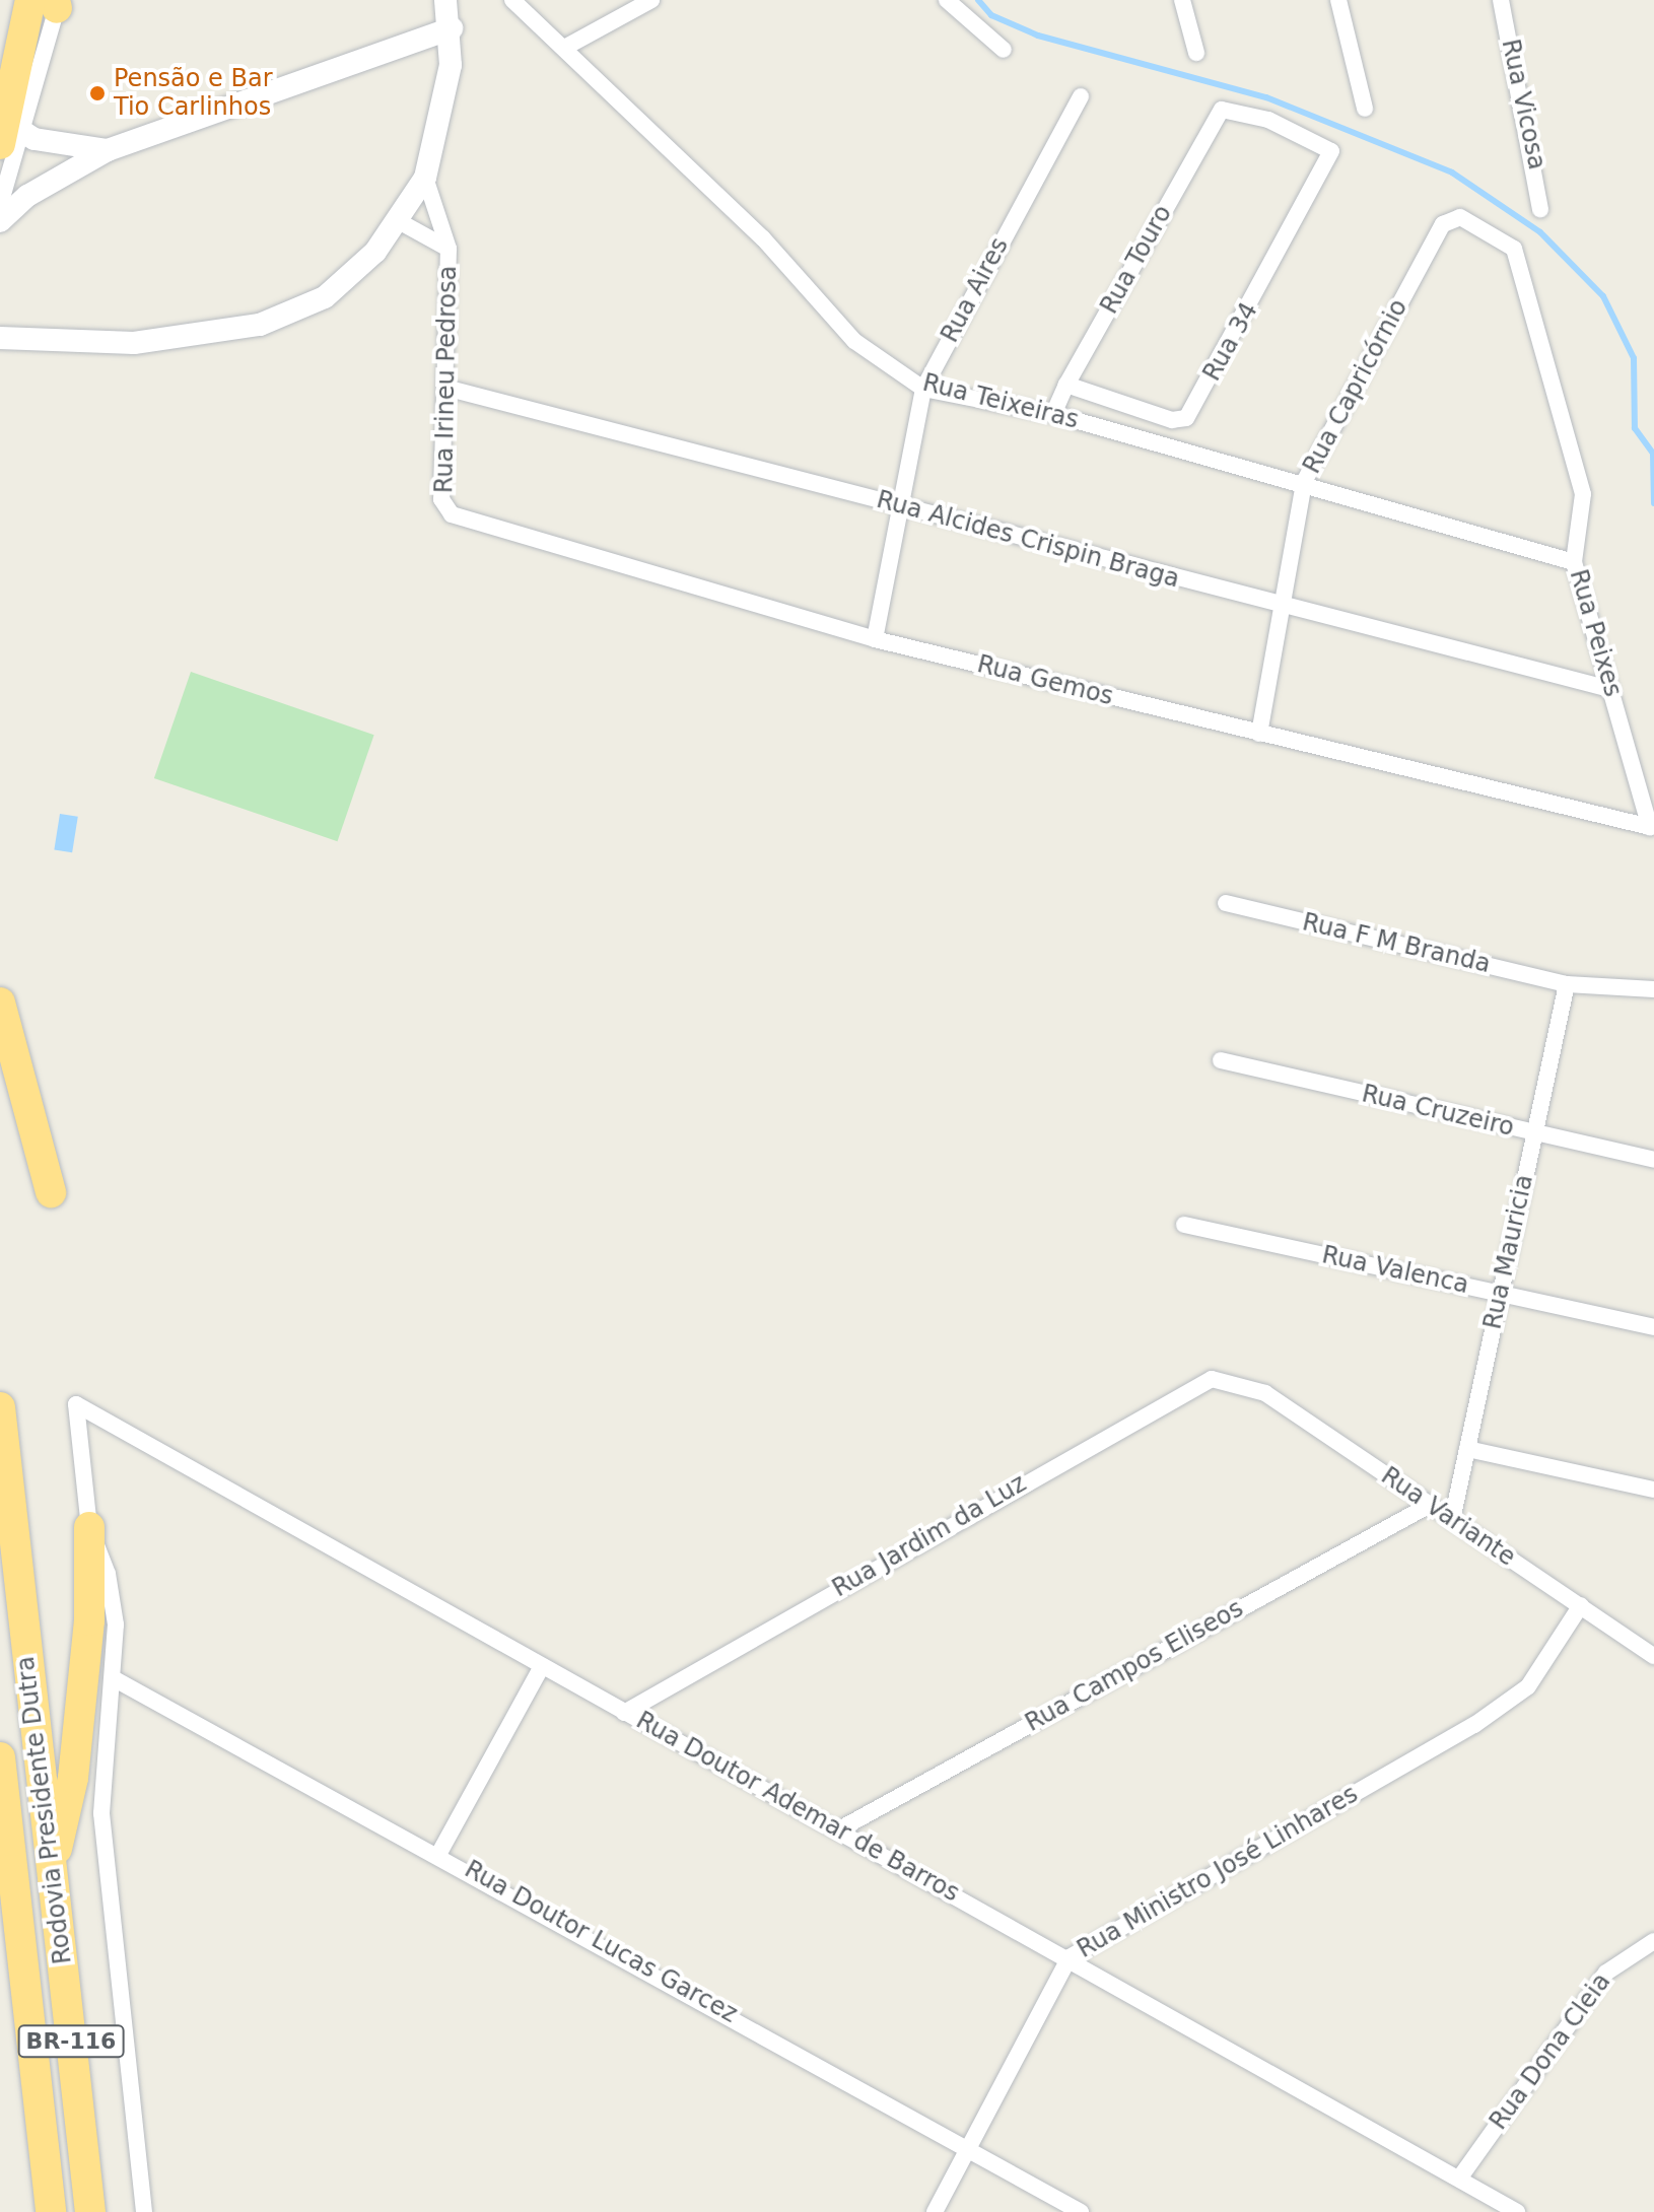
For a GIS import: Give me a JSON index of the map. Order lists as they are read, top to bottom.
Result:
{
  "streets": {
    "highway": ["Rodovia Presidente Dutra", "BR-116"],
    "street": [
      "Rua Vicosa",
      "Rua Touro",
      "Rua Aires",
      "Rua 34",
      "Rua Irineu Pedrosa",
      "Rua Capricórnio",
      "Rua Teixeiras",
      "Rua Alcides Crispin Braga",
      "Rua Peixes",
      "Rua Gemos",
      "Rua F M Branda",
      "Rua Cruzeiro",
      "Rua Mauricia",
      "Rua Valenca",
      "Rua Variante",
      "Rua Jardim da Luz",
      "Rua Campos Eliseos",
      "Rua Doutor Ademar de Barros",
      "Rua Ministro José Linhares",
      "Rua Doutor Lucas Garcez",
      "Rua Dona Cleia"
    ]
  },
  "crossings": [
    ["Rua Touro", "Rua 34"],
    ["Rua Touro", "Rua Teixeiras"],
    ["Rua Aires", "Rua Teixeiras"],
    ["Rua Aires", "Rua Alcides Crispin Braga"],
    ["Rua Aires", "Rua Gemos"],
    ["Rua Irineu Pedrosa", "Rua Alcides Crispin Braga"],
    ["Rua Irineu Pedrosa", "Rua Gemos"],
    ["Rua Capricórnio", "Rua Teixeiras"],
    ["Rua Capricórnio", "Rua Alcides Crispin Braga"],
    ["Rua Capricórnio", "Rua Peixes"],
    ["Rua Capricórnio", "Rua Gemos"],
    ["Rua Teixeiras", "Rua Peixes"],
    ["Rua Alcides Crispin Braga", "Rua Peixes"],
    ["Rua Peixes", "Rua Gemos"],
    ["Rua F M Branda", "Rua Mauricia"],
    ["Rua Cruzeiro", "Rua Mauricia"],
    ["Rua Mauricia", "Rua Valenca"],
    ["Rua Mauricia", "Rua Variante"],
    ["Rua Variante", "Rua Jardim da Luz"],
    ["Rua Variante", "Rua Campos Eliseos"],
    ["Rua Variante", "Rua Ministro José Linhares"],
    ["Rua Jardim da Luz", "Rua Doutor Ademar de Barros"],
    ["Rua Campos Eliseos", "Rua Doutor Ademar de Barros"],
    ["Rua Doutor Ademar de Barros", "Rua Ministro José Linhares"],
    ["Rua Doutor Ademar de Barros", "Rua Dona Cleia"],
    ["Rua Ministro José Linhares", "Rua Doutor Lucas Garcez"]
  ],
  "places": ["Pensão e Bar Tio Carlinhos"]
}
